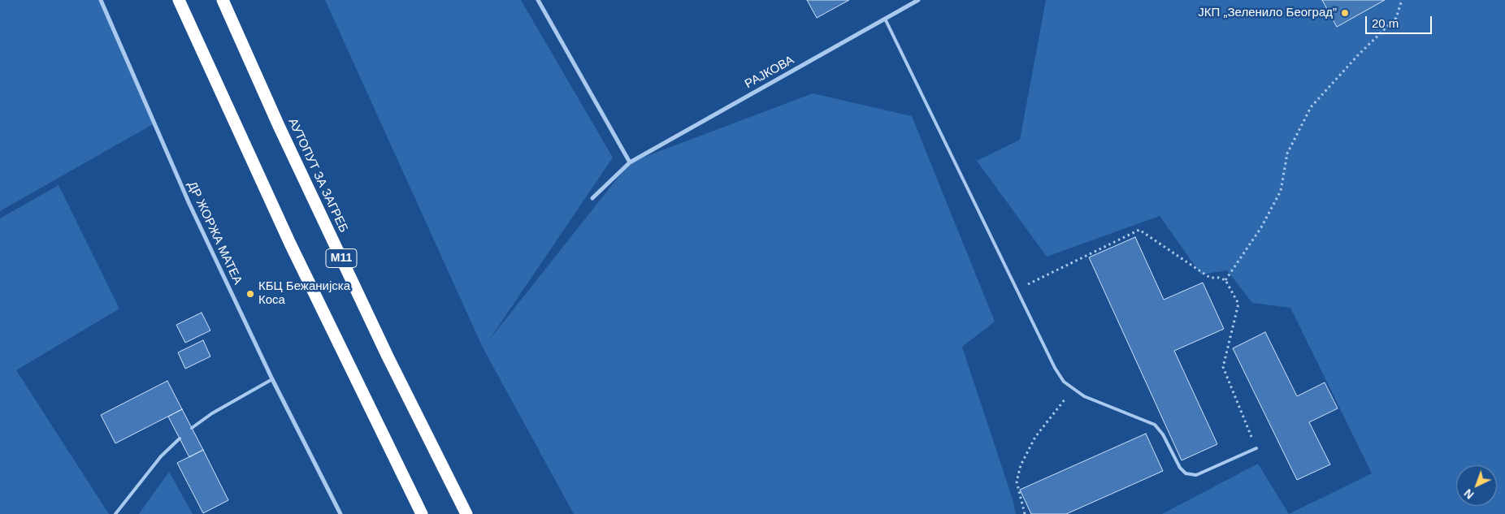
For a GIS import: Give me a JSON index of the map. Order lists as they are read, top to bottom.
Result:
{
  "streets": {
    "highway": ["АУТОПУТ ЗА ЗАГРЕБ", "M11"],
    "street": ["РАЈКОВА", "ДР ЖОРЖА МАТЕА"]
  },
  "places": ["ЈКП „Зеленило Београд”", "КБЦ Бежанијска Коса"],
  "scale_bar": "20 m",
  "north": "bottom left"
}
